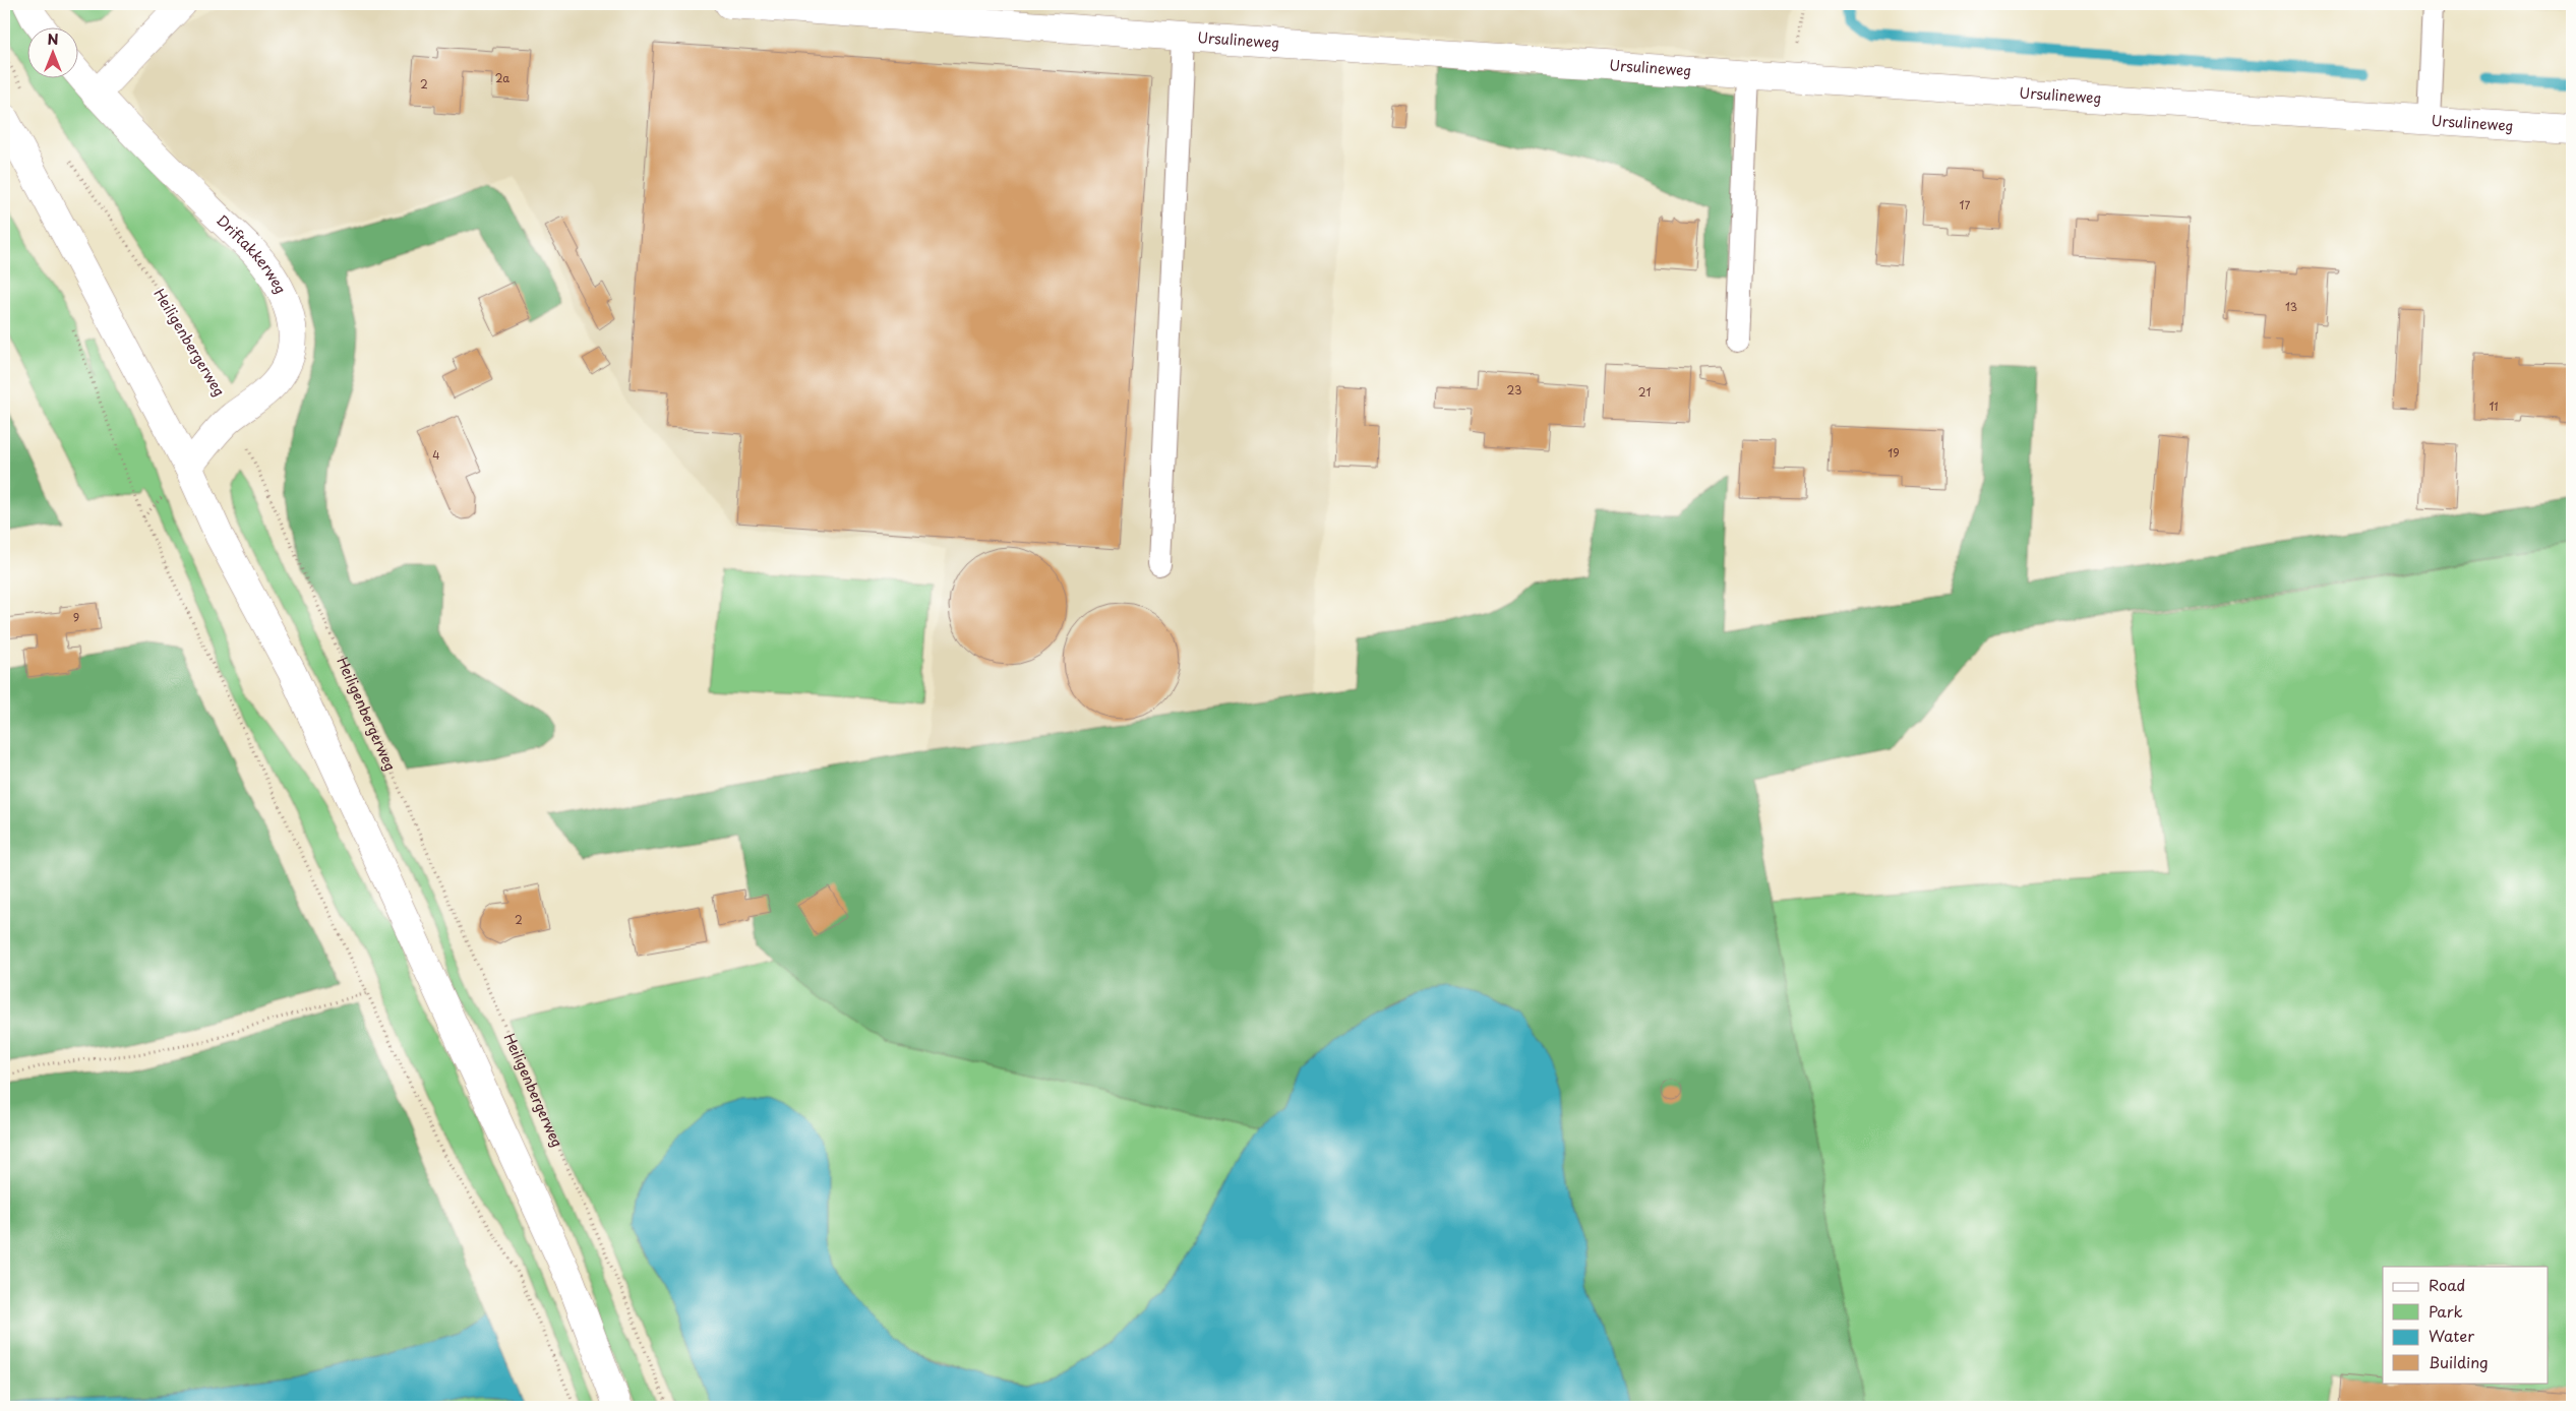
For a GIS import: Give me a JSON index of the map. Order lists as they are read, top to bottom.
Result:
{
  "streets": {
    "street": ["Ursulineweg", "Driftakkerweg"],
    "path": ["Heiligenbergerweg"]
  },
  "crossings": [
    ["Driftakkerweg", "Heiligenbergerweg"]
  ],
  "house_numbers": [
    "2a",
    "2",
    "17",
    "13",
    "23",
    "21",
    "11",
    "19",
    "4",
    "9",
    "2"
  ],
  "legend": [
    "Road",
    "Park",
    "Water",
    "Building"
  ],
  "north": "top"
}
